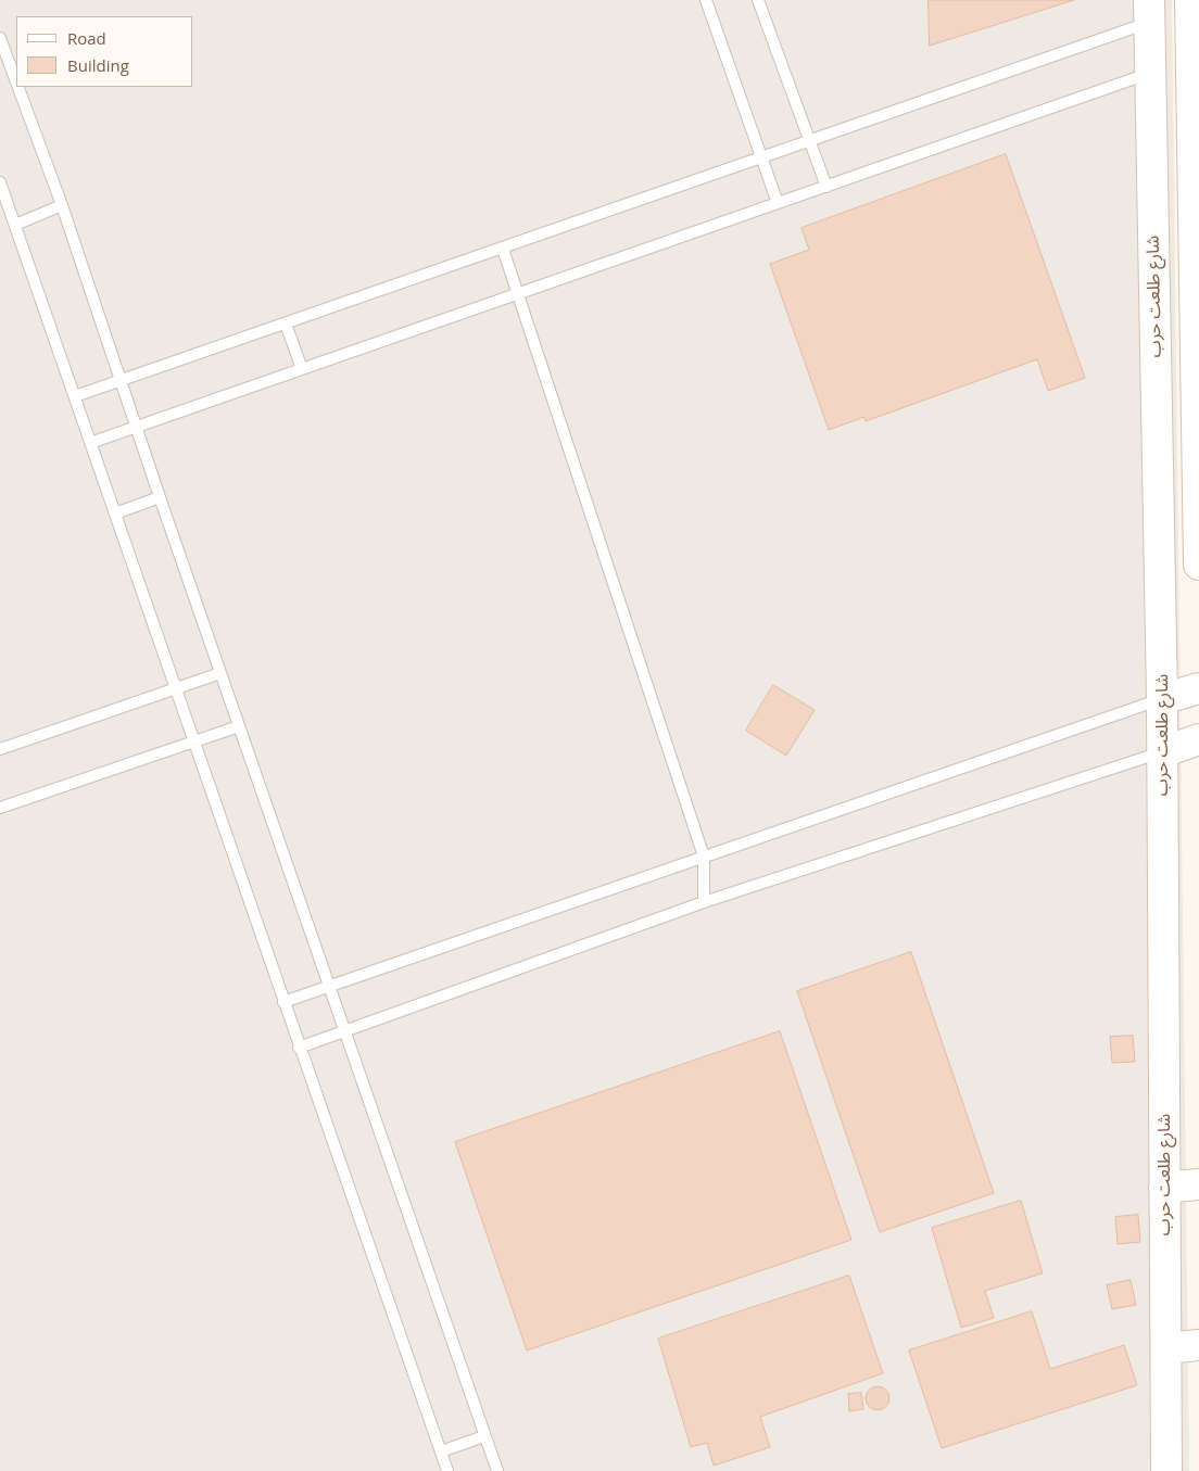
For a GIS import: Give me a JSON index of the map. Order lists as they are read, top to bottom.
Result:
{
  "streets": {
    "main road": ["شارع طلعت حرب"]
  },
  "legend": ["Road", "Building"]
}
